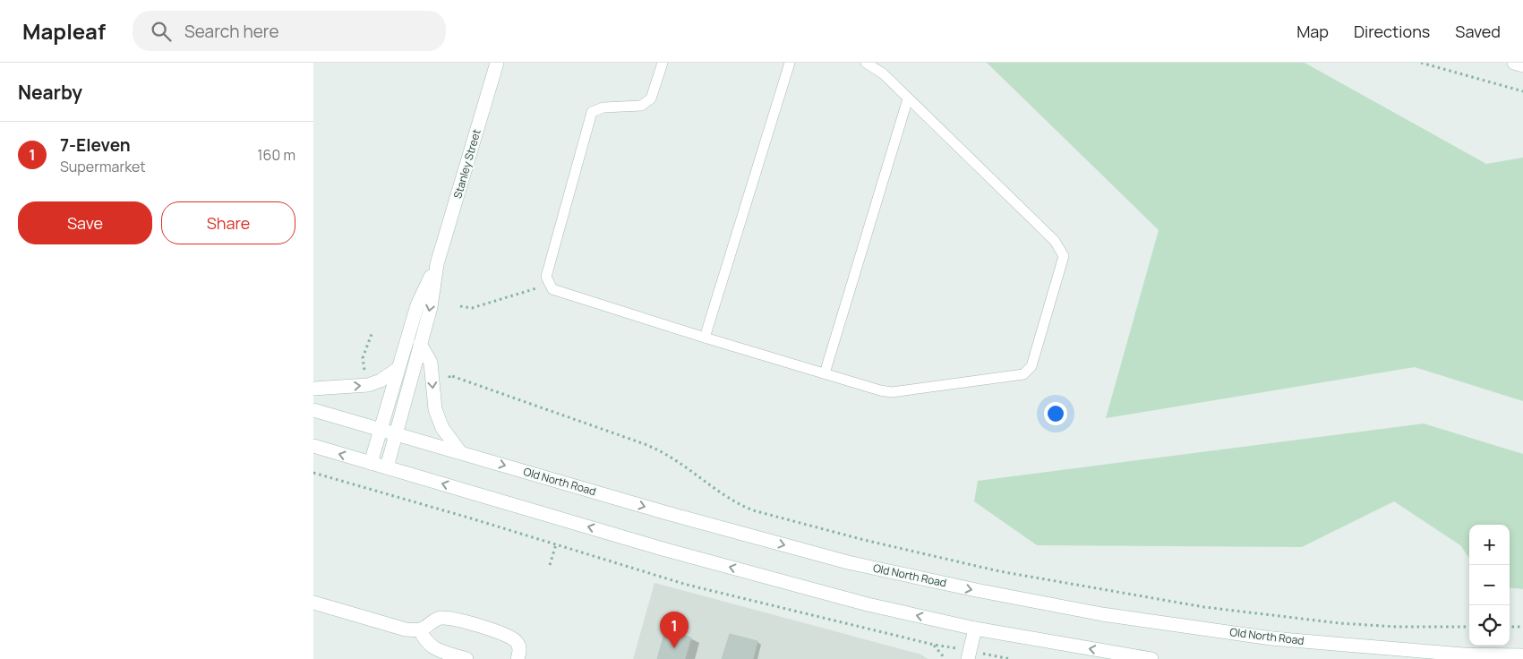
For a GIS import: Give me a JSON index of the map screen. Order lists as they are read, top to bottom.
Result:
{
  "streets": {
    "main road": ["Stanley Street", "Old North Road"]
  },
  "crossings": [
    ["Stanley Street", "Old North Road"]
  ],
  "page": {
    "header": "Mapleaf",
    "search": "Search here",
    "nav": ["Map", "Directions", "Saved"],
    "heading": "Nearby",
    "list": [
      {
        "mark": "1",
        "name": "7-Eleven",
        "note": "Supermarket",
        "value": "160 m"
      }
    ],
    "buttons": ["Save", "Share"],
    "map_buttons": ["+", "−"],
    "pins": "1"
  }
}
